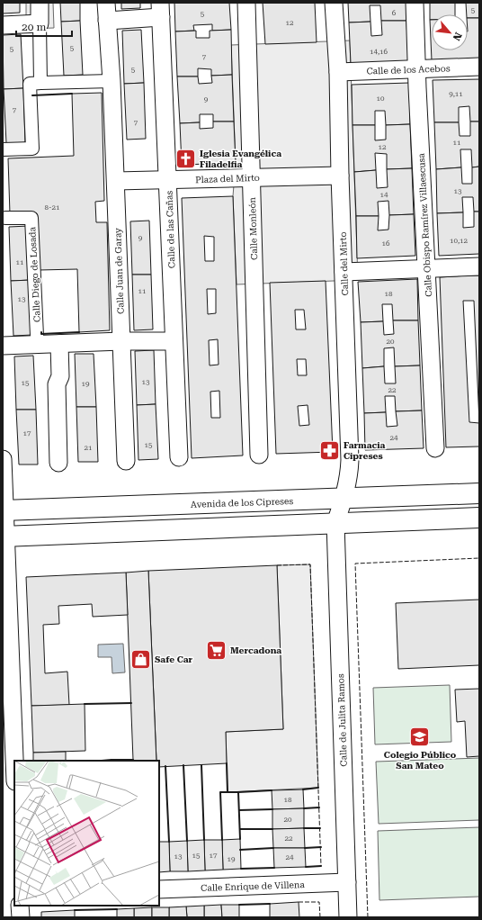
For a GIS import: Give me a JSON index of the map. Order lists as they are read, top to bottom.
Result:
{
  "streets": {
    "main road": ["Avenida de los Cipreses"],
    "street": [
      "Calle de los Acebos",
      "Plaza del Mirto",
      "Calle Obispo Ramírez Villaescusa",
      "Calle Monleón",
      "Calle de las Cañas",
      "Calle del Mirto",
      "Calle Juan de Garay",
      "Calle Diego de Losada",
      "Calle de Julita Ramos",
      "Calle Enrique de Villena"
    ]
  },
  "crossings": [
    ["Calle de los Acebos", "Calle Obispo Ramírez Villaescusa"],
    ["Calle de los Acebos", "Calle del Mirto"],
    ["Plaza del Mirto", "Calle Monleón"],
    ["Plaza del Mirto", "Calle de las Cañas"],
    ["Plaza del Mirto", "Calle del Mirto"],
    ["Plaza del Mirto", "Calle Juan de Garay"],
    ["Calle del Mirto", "Avenida de los Cipreses"],
    ["Calle del Mirto", "Calle de Julita Ramos"],
    ["Calle de Julita Ramos", "Calle Enrique de Villena"]
  ],
  "places": {
    "church": ["Iglesia Evangélica Filadelfia"],
    "pharmacy": ["Farmacia Cipreses"],
    "supermarket": ["Mercadona"],
    "shop": ["Safe Car"],
    "school or university": ["Colegio Público San Mateo"]
  },
  "house_numbers": [
    "5",
    "6",
    "5",
    "12",
    "5",
    "5",
    "14,16",
    "7",
    "5",
    "9,11",
    "10",
    "9",
    "7",
    "7",
    "11",
    "12",
    "13",
    "14",
    "8-21",
    "9",
    "10,12",
    "16",
    "11",
    "11",
    "18",
    "13",
    "20",
    "13",
    "15",
    "19",
    "22",
    "17",
    "24",
    "15",
    "21",
    "18",
    "20",
    "22",
    "15",
    "17",
    "13",
    "24",
    "19"
  ],
  "scale_bar": "20 m",
  "north": "bottom right"
}
